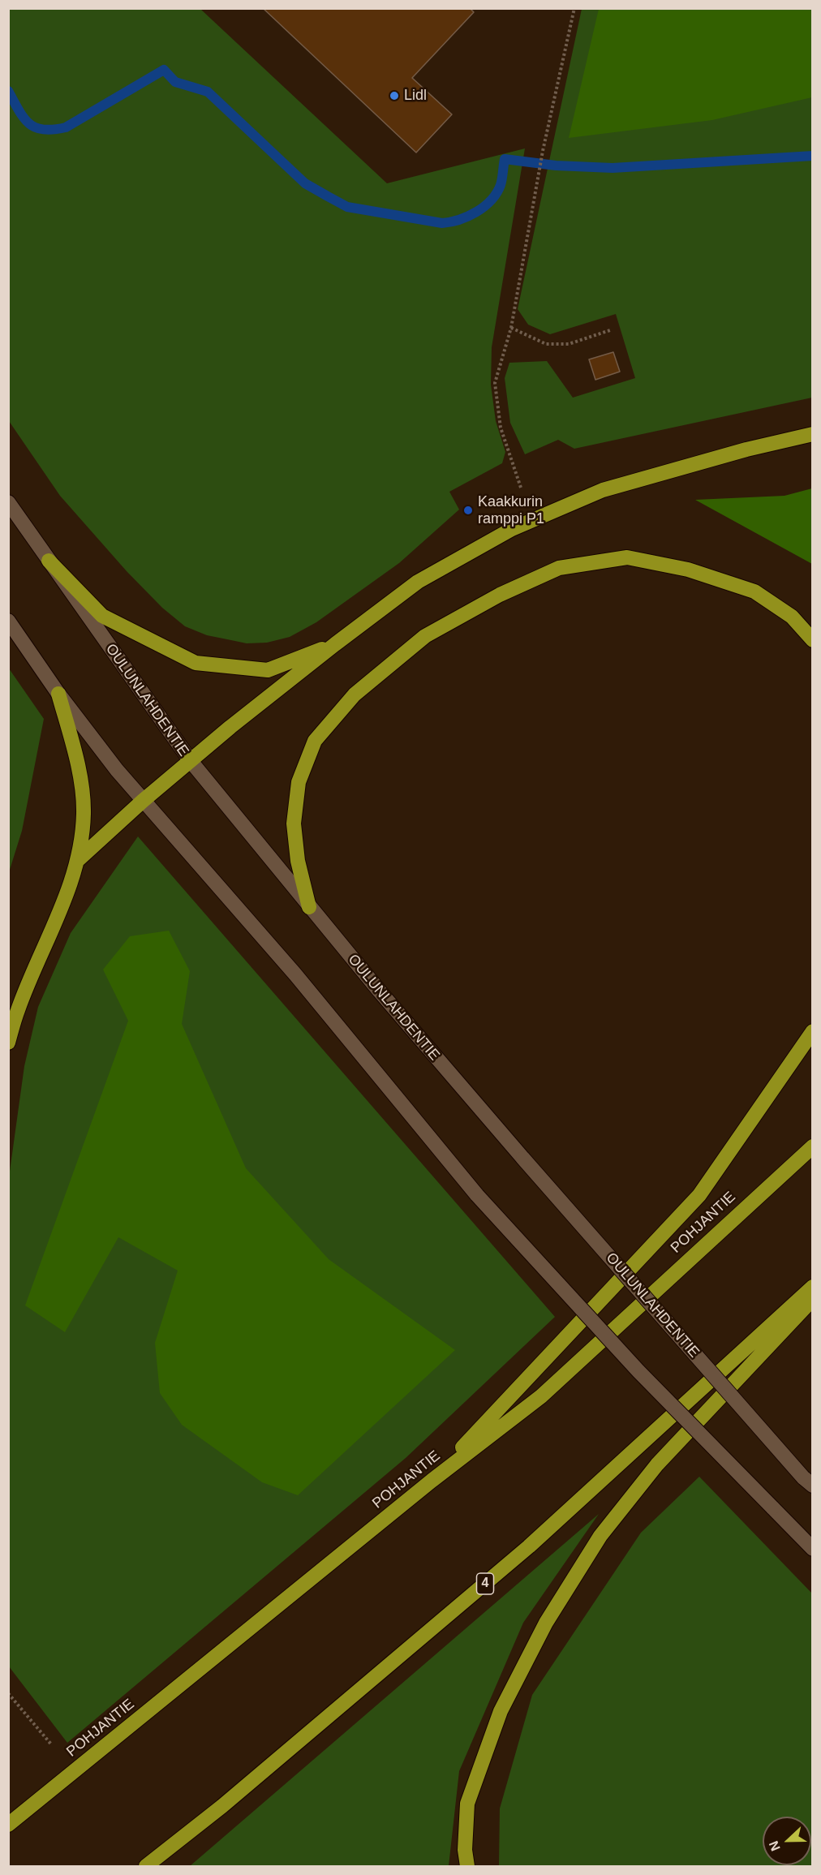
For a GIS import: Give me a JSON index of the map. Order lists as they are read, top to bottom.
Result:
{
  "streets": {
    "highway": ["POHJANTIE", "4"],
    "main road": ["OULUNLAHDENTIE"]
  },
  "places": ["Lidl", "Kaakkurin ramppi P1"],
  "north": "left"
}
